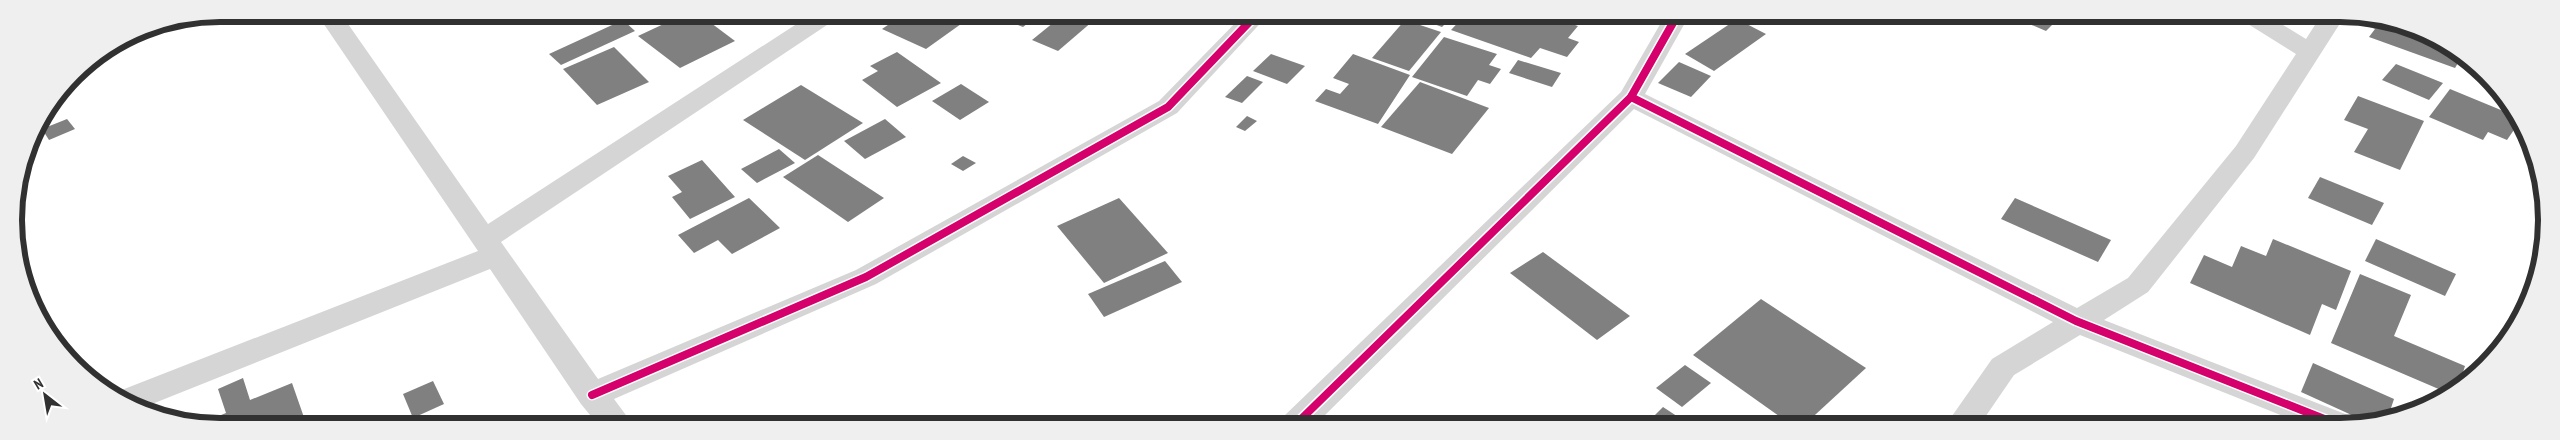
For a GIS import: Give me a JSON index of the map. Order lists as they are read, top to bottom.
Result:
{
  "north": "top left"
}
